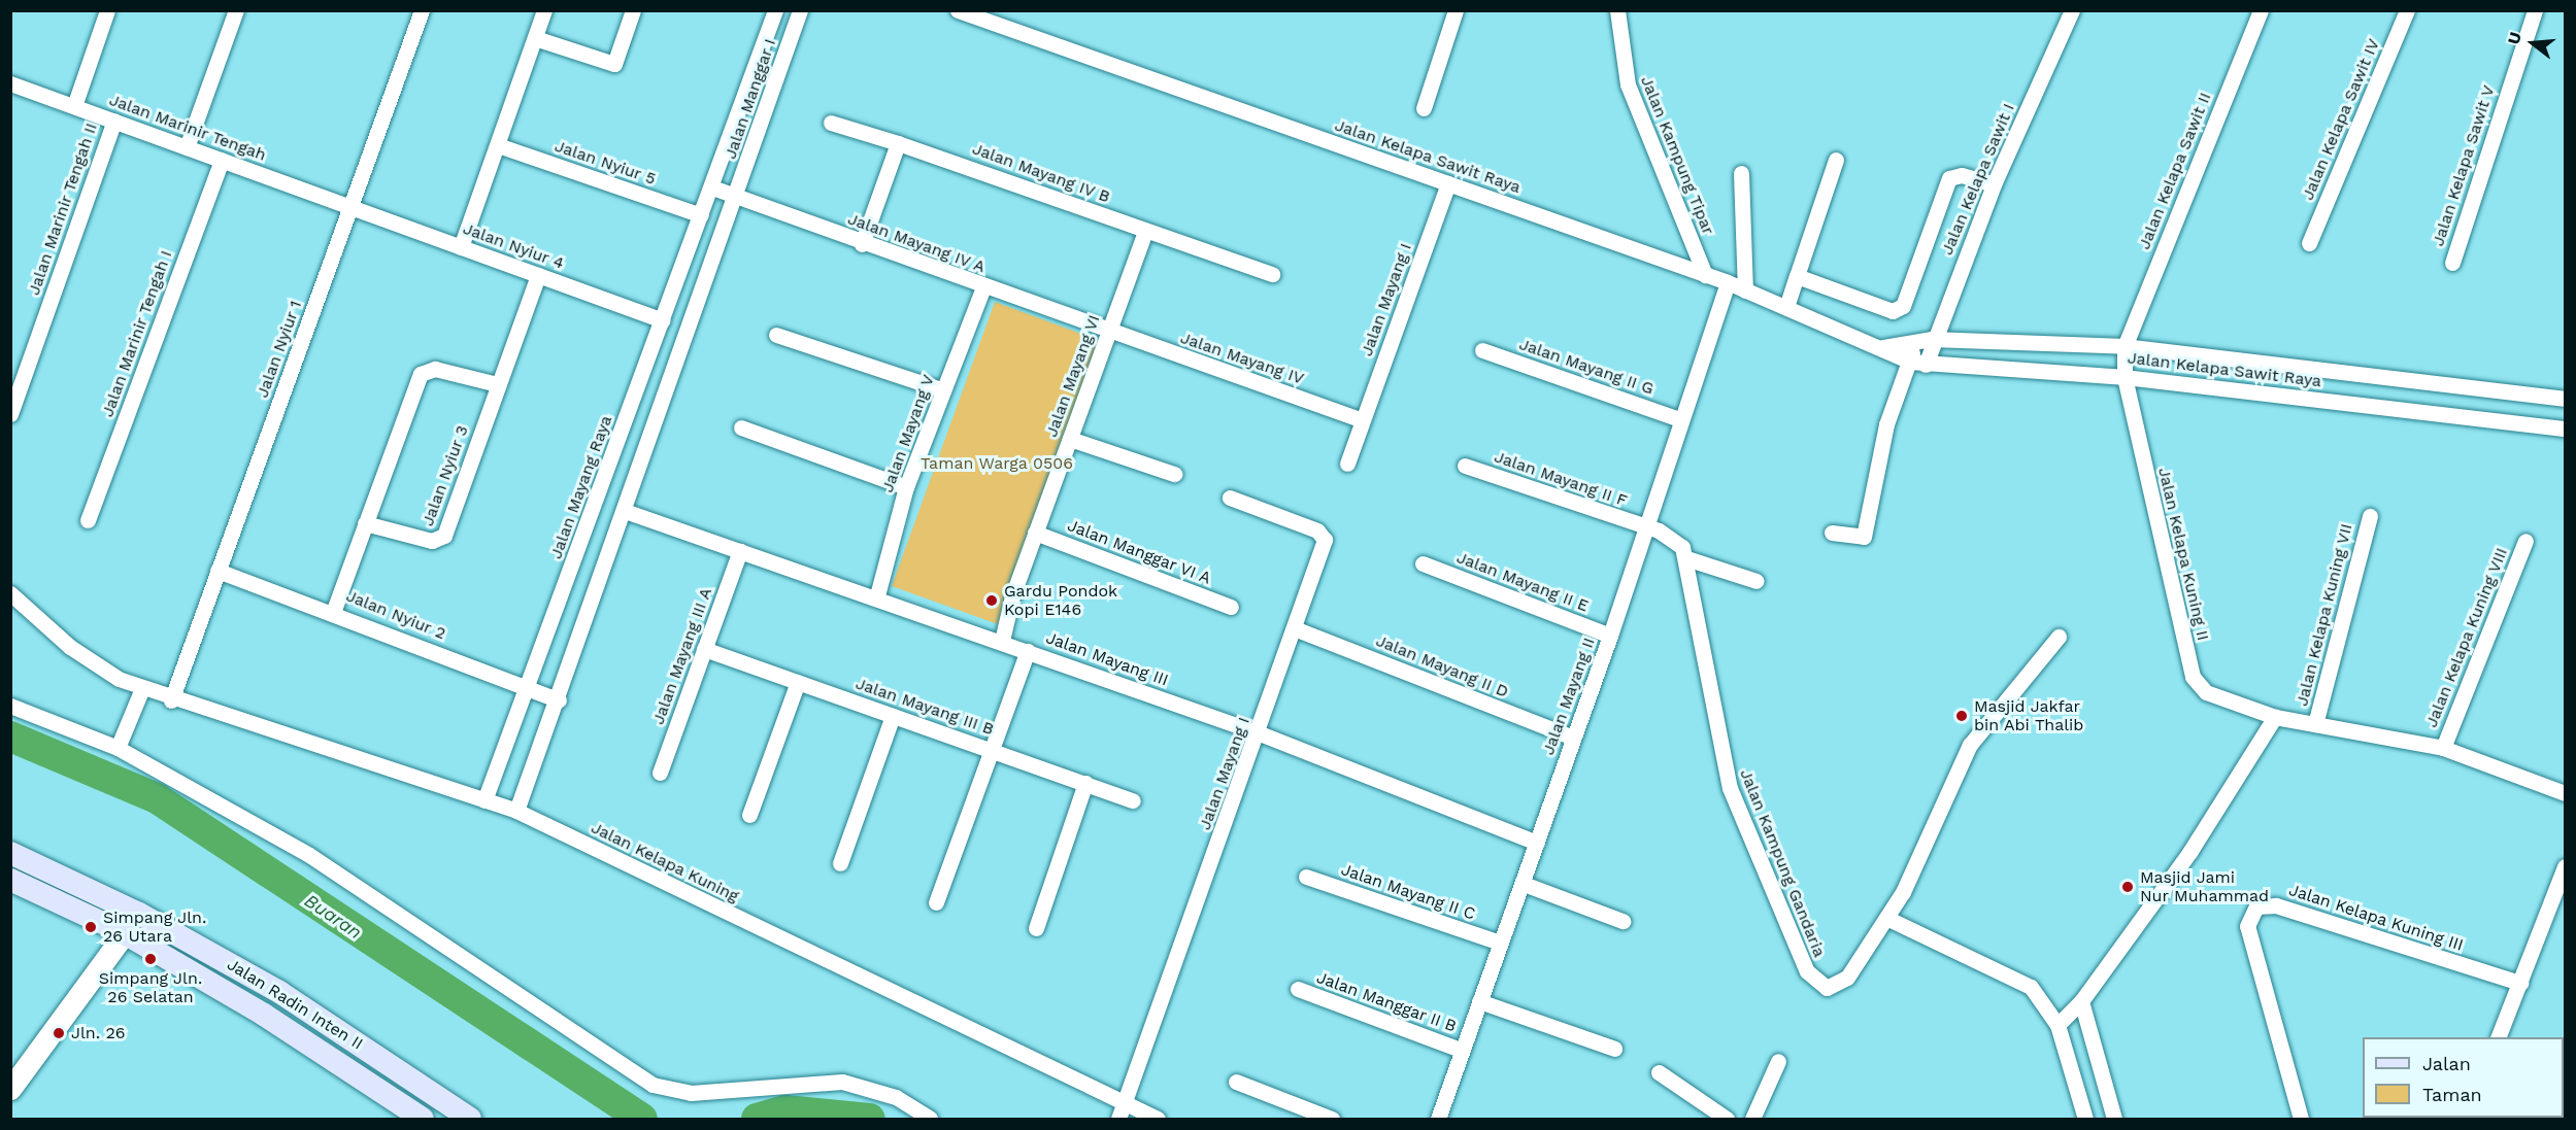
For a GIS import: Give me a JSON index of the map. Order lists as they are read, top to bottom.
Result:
{
  "streets": {
    "main road": ["Jalan Radin Inten II"],
    "street": [
      "Jalan Manggar I",
      "Jalan Kelapa Sawit IV",
      "Jalan Marinir Tengah",
      "Jalan Kampung Tipar",
      "Jalan Kelapa Sawit Raya",
      "Jalan Nyiur 5",
      "Jalan Kelapa Sawit V",
      "Jalan Kelapa Sawit II",
      "Jalan Mayang IV B",
      "Jalan Kelapa Sawit I",
      "Jalan Marinir Tengah II",
      "Jalan Mayang IV A",
      "Jalan Nyiur 4",
      "Jalan Mayang I",
      "Jalan Marinir Tengah I",
      "Jalan Nyiur 1",
      "Jalan Mayang IV",
      "Jalan Mayang II G",
      "Jalan Mayang VI",
      "Jalan Mayang V",
      "Jalan Nyiur 3",
      "Jalan Mayang II F",
      "Jalan Mayang Raya",
      "Jalan Manggar VI A",
      "Jalan Kelapa Kuning II",
      "Jalan Mayang II E",
      "Jalan Nyiur 2",
      "Jalan Kelapa Kuning VII",
      "Jalan Kelapa Kuning VIII",
      "Jalan Mayang III A",
      "Jalan Mayang III",
      "Jalan Mayang II D",
      "Jalan Mayang II",
      "Jalan Mayang III B",
      "Jalan Kelapa Kuning",
      "Jalan Kampung Gandaria",
      "Jalan Mayang II C",
      "Jalan Kelapa Kuning III",
      "Jalan Manggar II B"
    ]
  },
  "crossings": [
    ["Jalan Manggar I", "Jalan Mayang IV A"],
    ["Jalan Manggar I", "Jalan Mayang Raya"],
    ["Jalan Marinir Tengah", "Jalan Marinir Tengah II"],
    ["Jalan Marinir Tengah", "Jalan Nyiur 4"],
    ["Jalan Marinir Tengah", "Jalan Marinir Tengah I"],
    ["Jalan Marinir Tengah", "Jalan Nyiur 1"],
    ["Jalan Kampung Tipar", "Jalan Kelapa Sawit Raya"],
    ["Jalan Kelapa Sawit Raya", "Jalan Kelapa Sawit II"],
    ["Jalan Kelapa Sawit Raya", "Jalan Kelapa Sawit I"],
    ["Jalan Kelapa Sawit Raya", "Jalan Mayang I"],
    ["Jalan Kelapa Sawit Raya", "Jalan Kelapa Kuning II"],
    ["Jalan Kelapa Sawit Raya", "Jalan Mayang II"],
    ["Jalan Nyiur 5", "Jalan Mayang Raya"],
    ["Jalan Kelapa Sawit II", "Jalan Kelapa Kuning II"],
    ["Jalan Mayang IV B", "Jalan Mayang VI"],
    ["Jalan Mayang IV A", "Jalan Mayang IV"],
    ["Jalan Mayang IV A", "Jalan Mayang VI"],
    ["Jalan Mayang IV A", "Jalan Mayang V"],
    ["Jalan Mayang IV A", "Jalan Mayang Raya"],
    ["Jalan Nyiur 4", "Jalan Nyiur 1"],
    ["Jalan Nyiur 4", "Jalan Nyiur 3"],
    ["Jalan Nyiur 4", "Jalan Mayang Raya"],
    ["Jalan Mayang I", "Jalan Mayang IV"],
    ["Jalan Mayang I", "Jalan Mayang III"],
    ["Jalan Mayang I", "Jalan Mayang II D"],
    ["Jalan Mayang I", "Jalan Kelapa Kuning"],
    ["Jalan Nyiur 1", "Jalan Nyiur 2"],
    ["Jalan Nyiur 1", "Jalan Kelapa Kuning"],
    ["Jalan Mayang IV", "Jalan Mayang VI"],
    ["Jalan Mayang II G", "Jalan Mayang II"],
    ["Jalan Mayang VI", "Jalan Manggar VI A"],
    ["Jalan Mayang VI", "Jalan Mayang III"],
    ["Jalan Mayang V", "Jalan Mayang III"],
    ["Jalan Mayang II F", "Jalan Mayang II"],
    ["Jalan Mayang Raya", "Jalan Nyiur 2"],
    ["Jalan Mayang Raya", "Jalan Kelapa Kuning"],
    ["Jalan Kelapa Kuning II", "Jalan Kelapa Kuning VII"],
    ["Jalan Kelapa Kuning II", "Jalan Kelapa Kuning VIII"],
    ["Jalan Mayang II E", "Jalan Mayang II"],
    ["Jalan Mayang III A", "Jalan Mayang III"],
    ["Jalan Mayang III A", "Jalan Mayang III B"],
    ["Jalan Mayang III", "Jalan Mayang II"],
    ["Jalan Mayang II D", "Jalan Mayang II"],
    ["Jalan Mayang II", "Jalan Mayang II C"],
    ["Jalan Mayang II", "Jalan Manggar II B"]
  ],
  "water": ["Buaran"],
  "parks": ["Taman Warga 0506"],
  "places": [
    "Gardu Pondok Kopi E146",
    "Masjid Jakfar bin Abi Thalib",
    "Masjid Jami Nur Muhammad",
    "Simpang Jln. 26 Utara",
    "Simpang Jln. 26 Selatan",
    "Jln. 26"
  ],
  "legend": ["Jalan", "Taman"],
  "north": "left"
}
